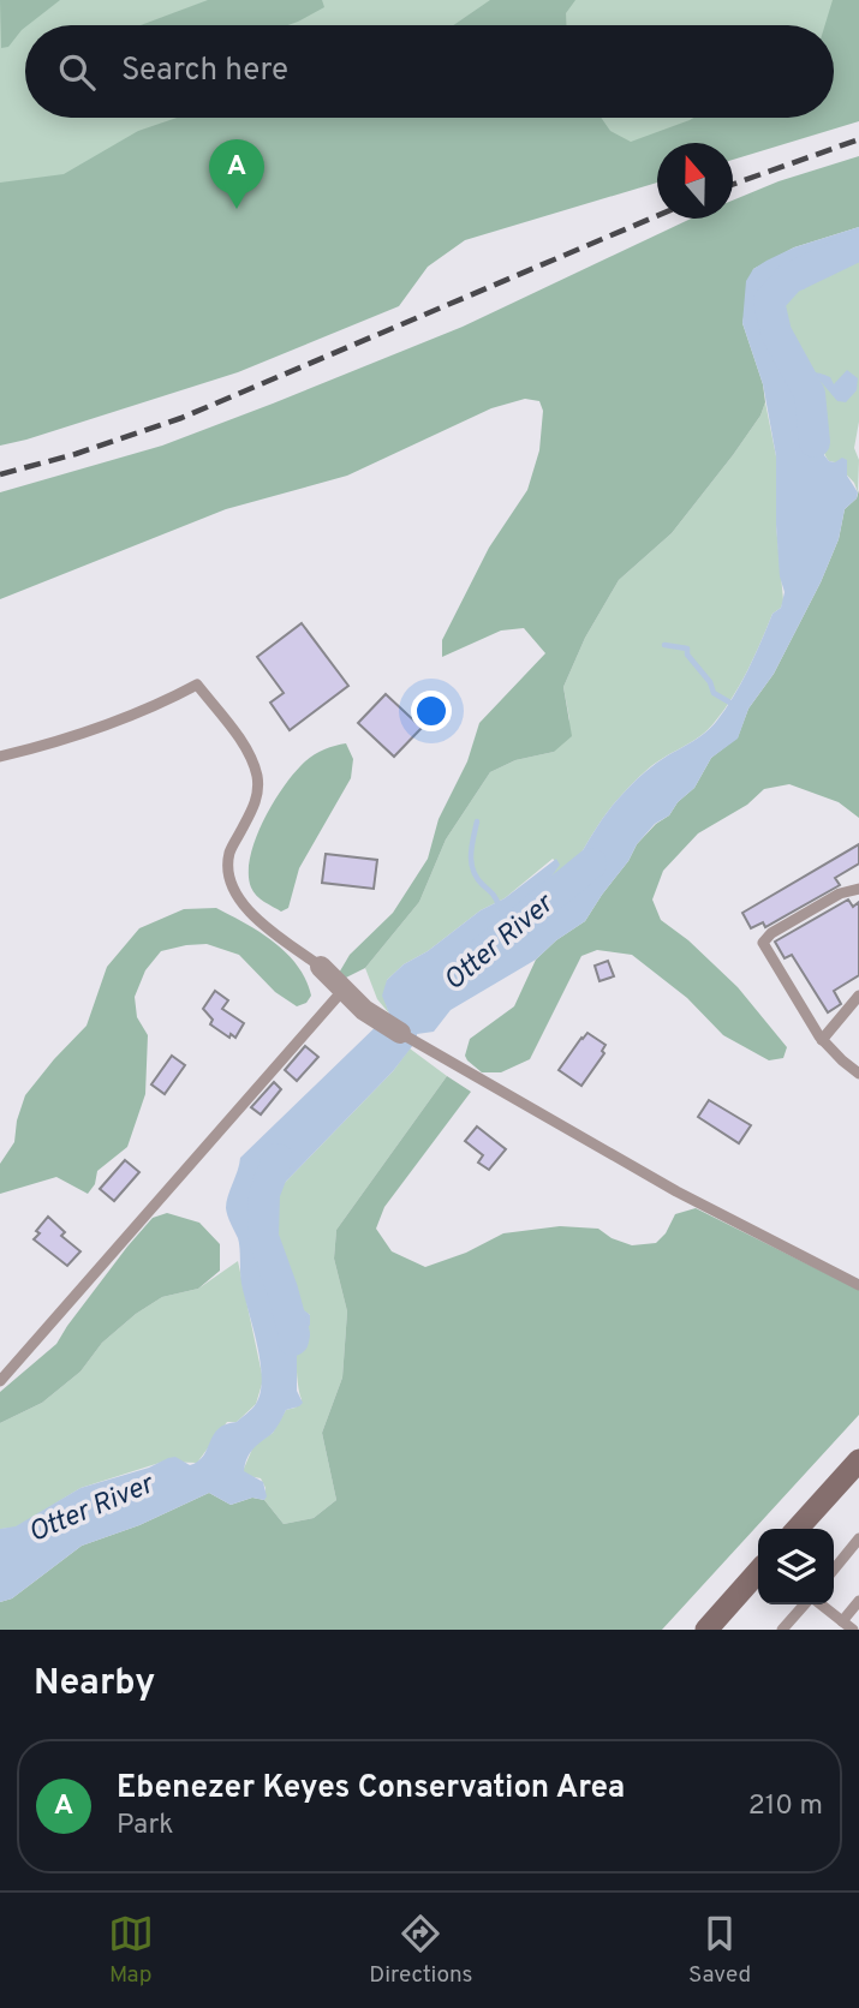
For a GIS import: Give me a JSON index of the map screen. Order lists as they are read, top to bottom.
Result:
{
  "water": ["Otter River"],
  "north": "top",
  "page": {
    "search": "Search here",
    "pins": "A",
    "heading": "Nearby",
    "list": [
      {
        "mark": "A",
        "name": "Ebenezer Keyes Conservation Area",
        "note": "Park",
        "value": "210 m"
      }
    ],
    "nav": ["Map", "Directions", "Saved"]
  }
}
